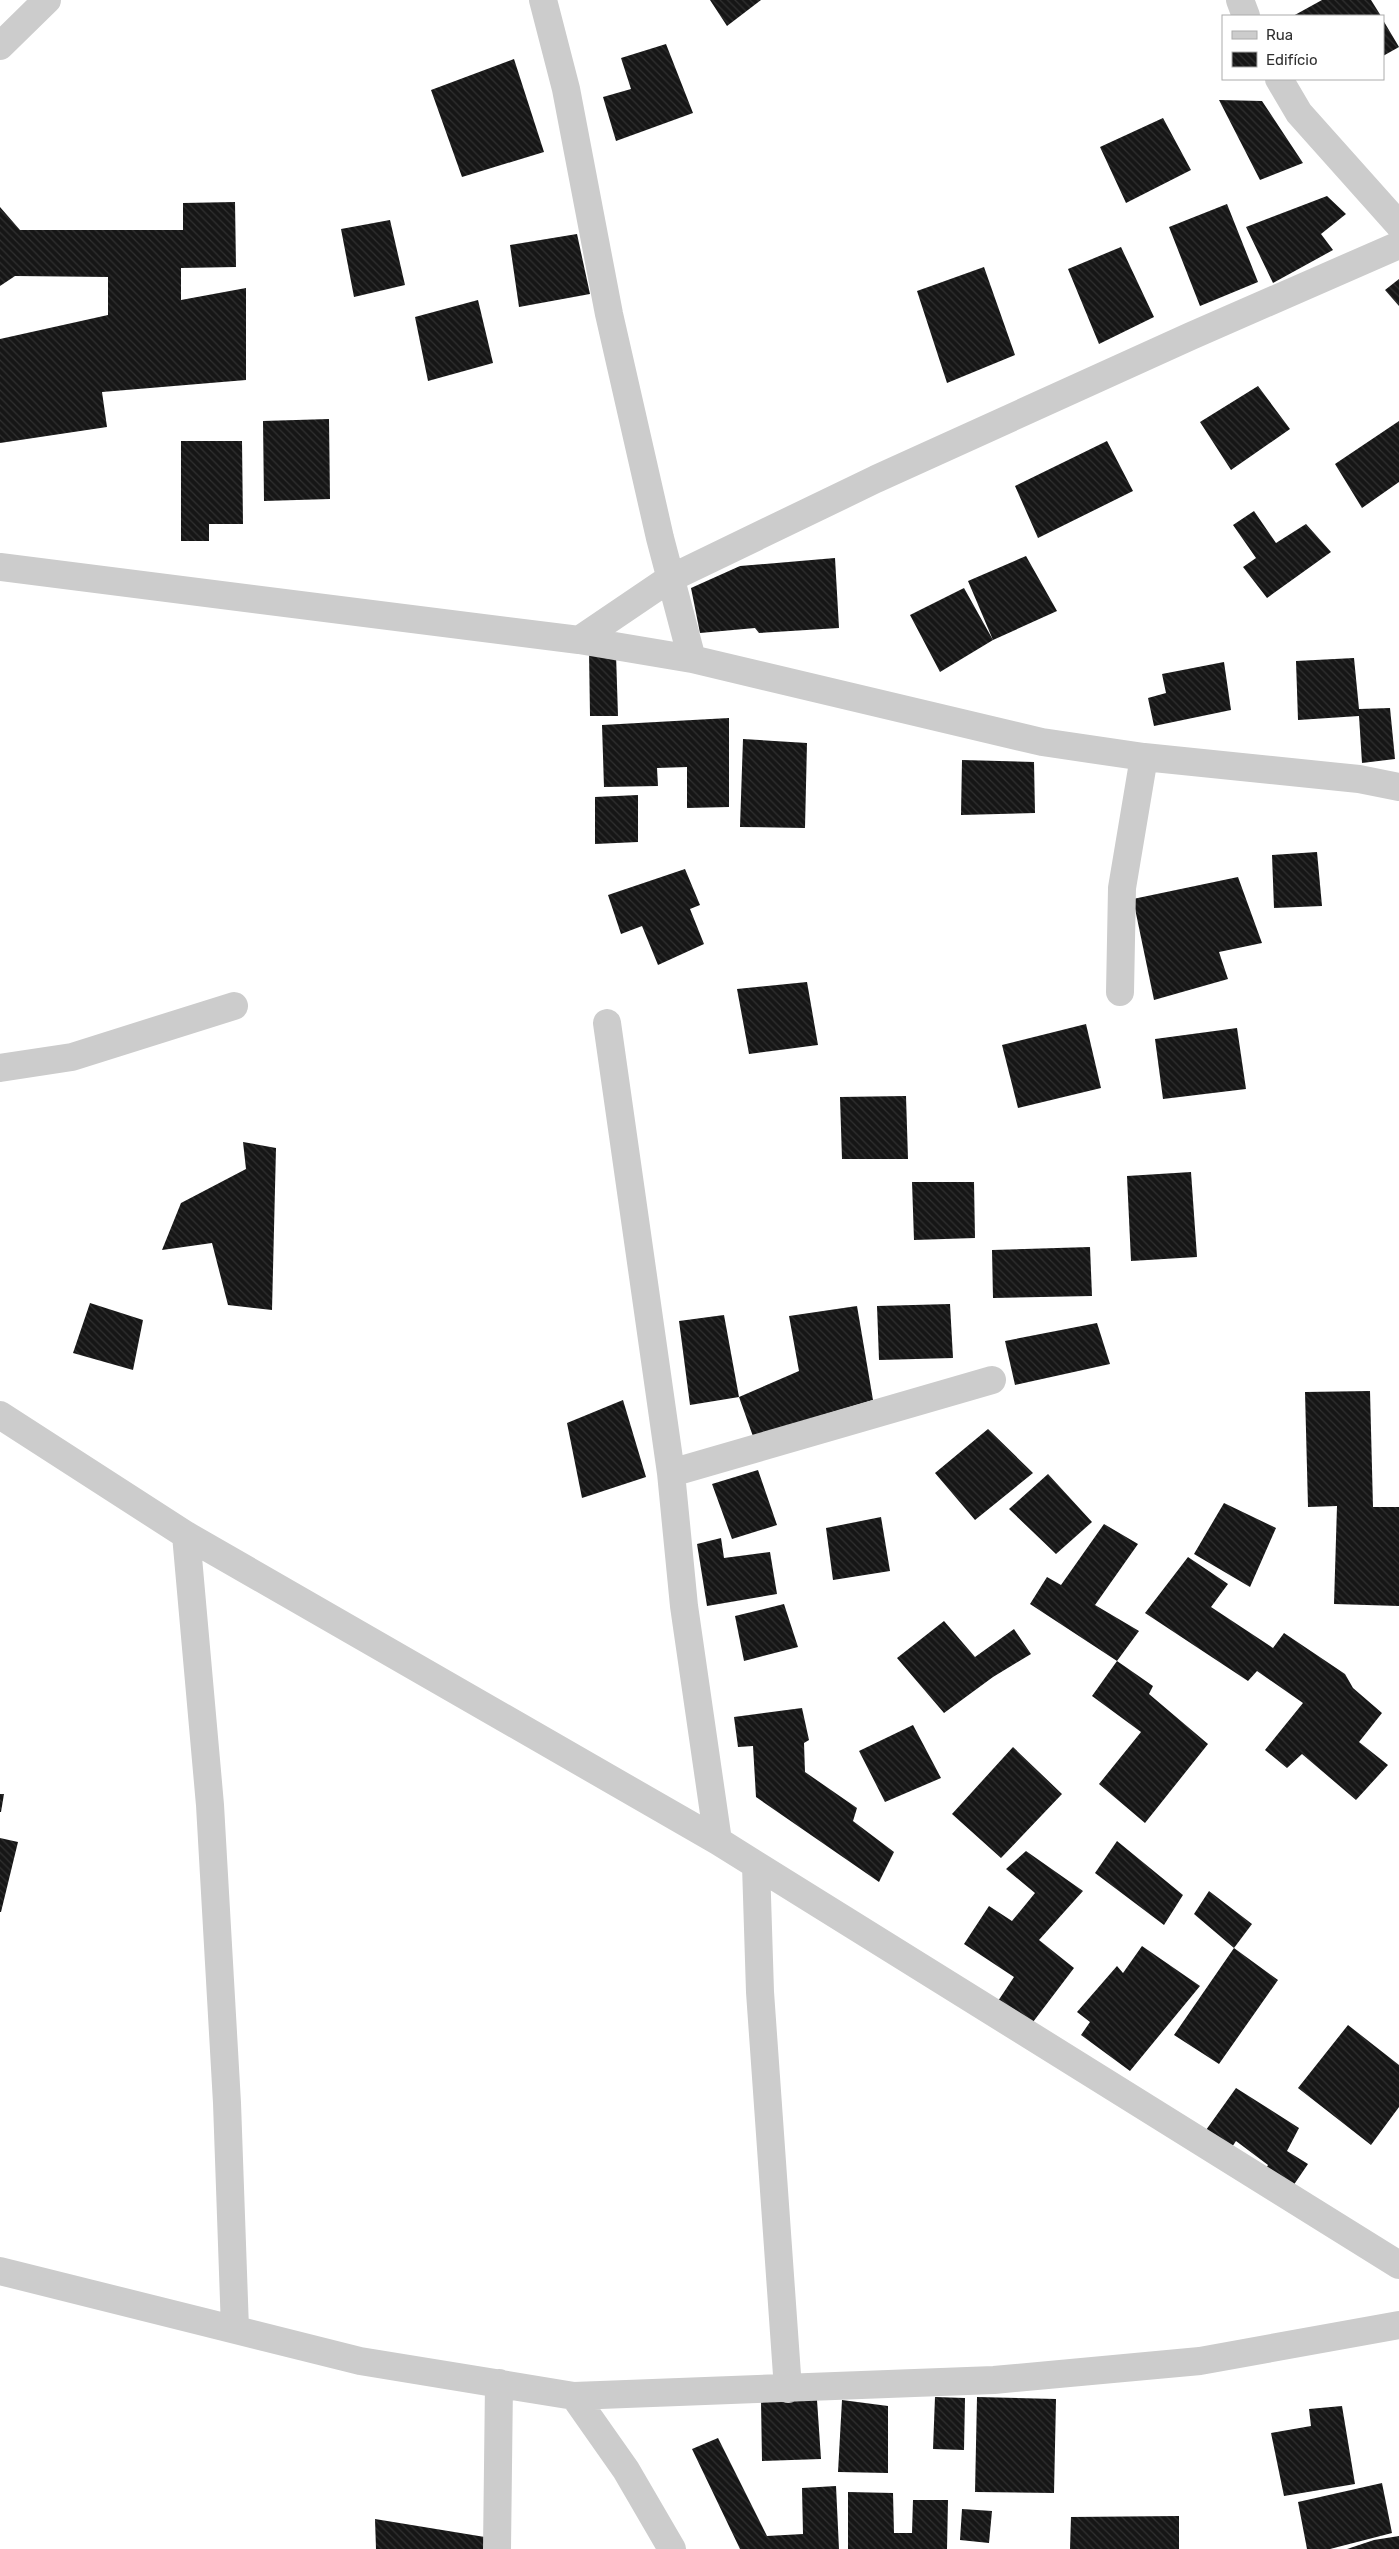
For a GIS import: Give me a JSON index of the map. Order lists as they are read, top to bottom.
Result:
{
  "legend": ["Rua", "Edifício"]
}
